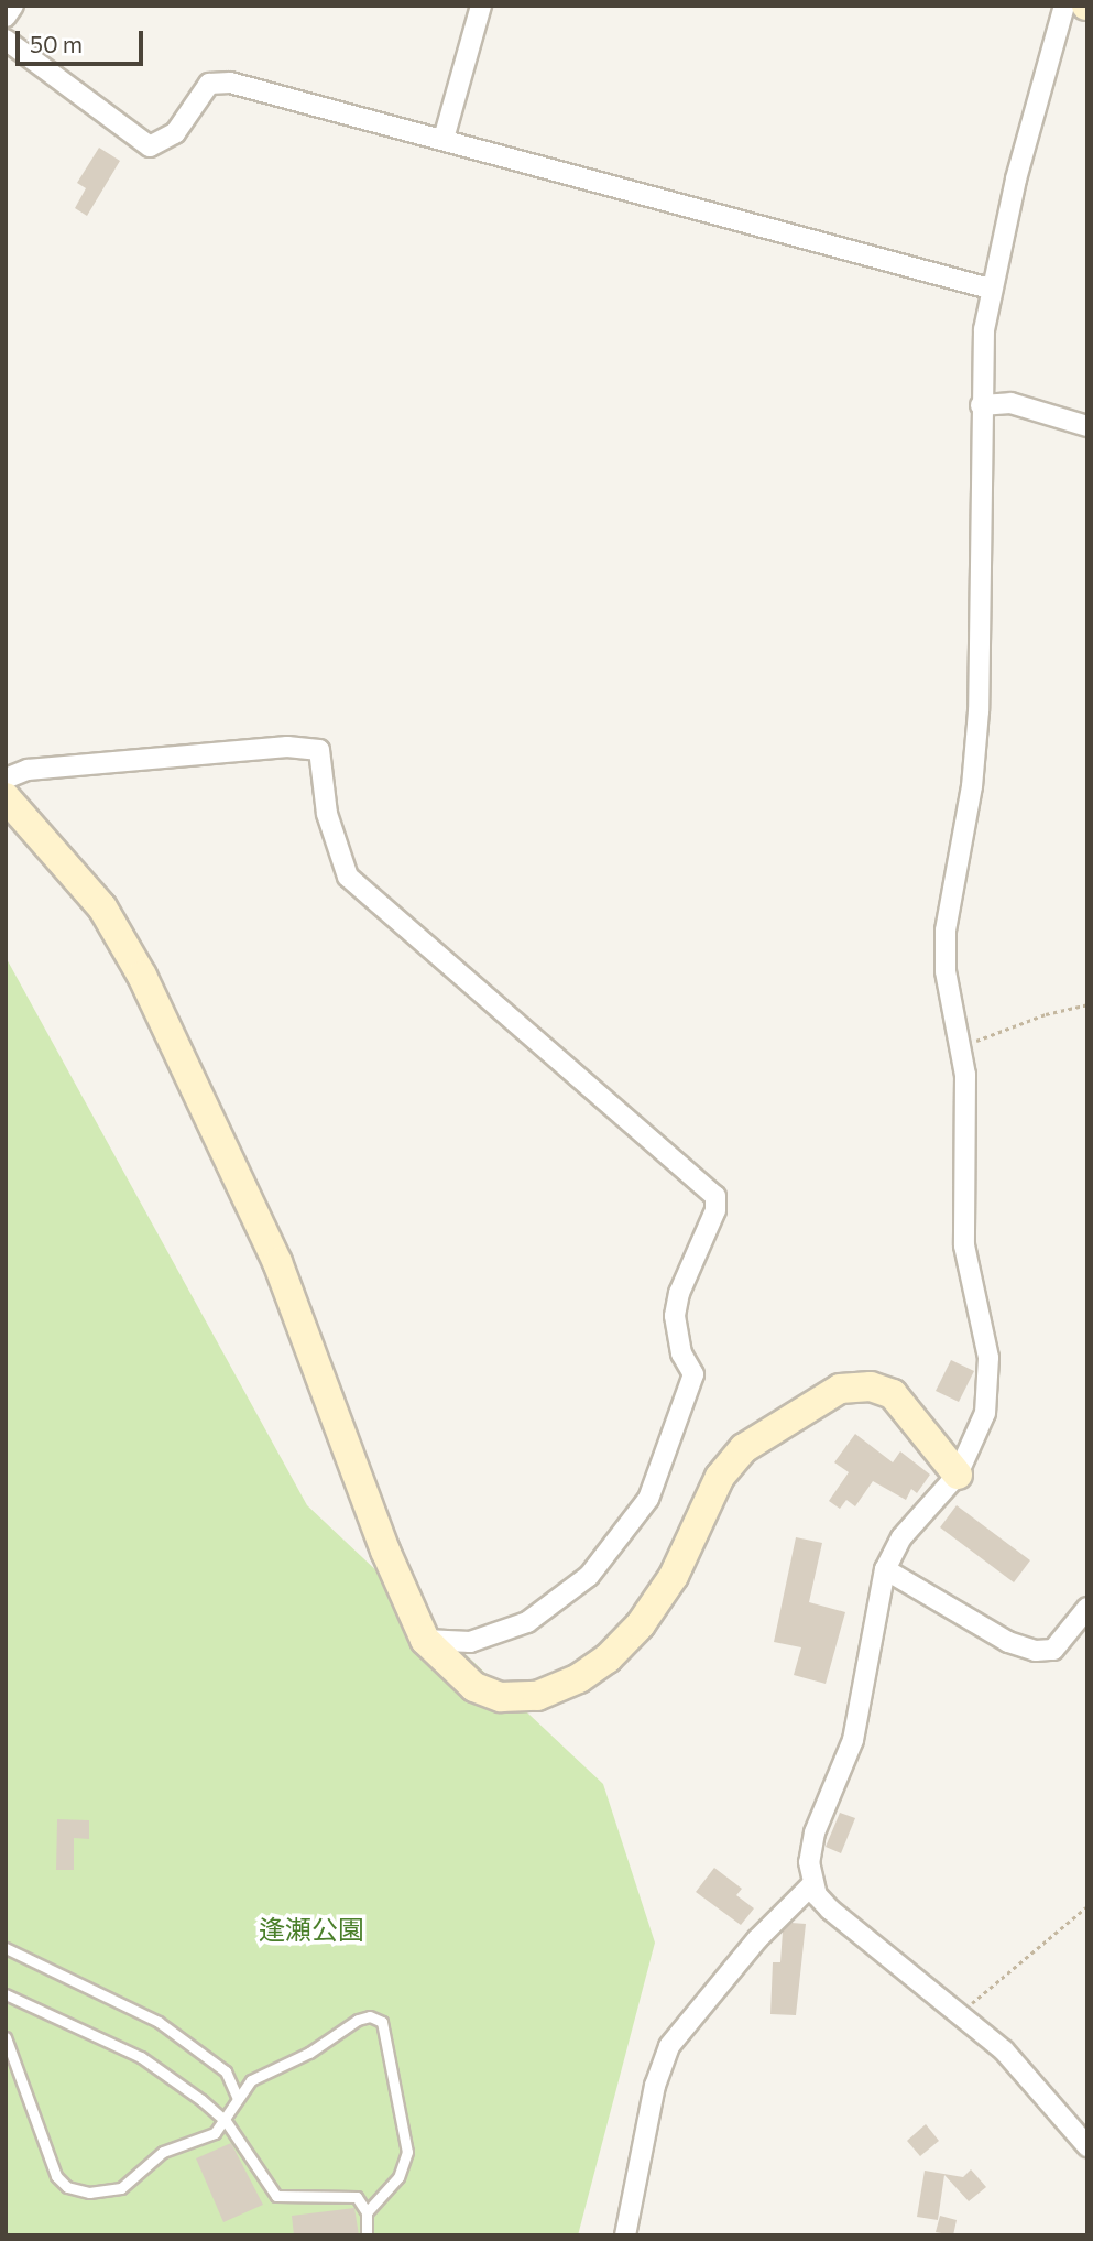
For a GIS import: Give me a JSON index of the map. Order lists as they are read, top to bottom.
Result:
{
  "parks": ["逢瀬公園"],
  "scale_bar": "50 m"
}
